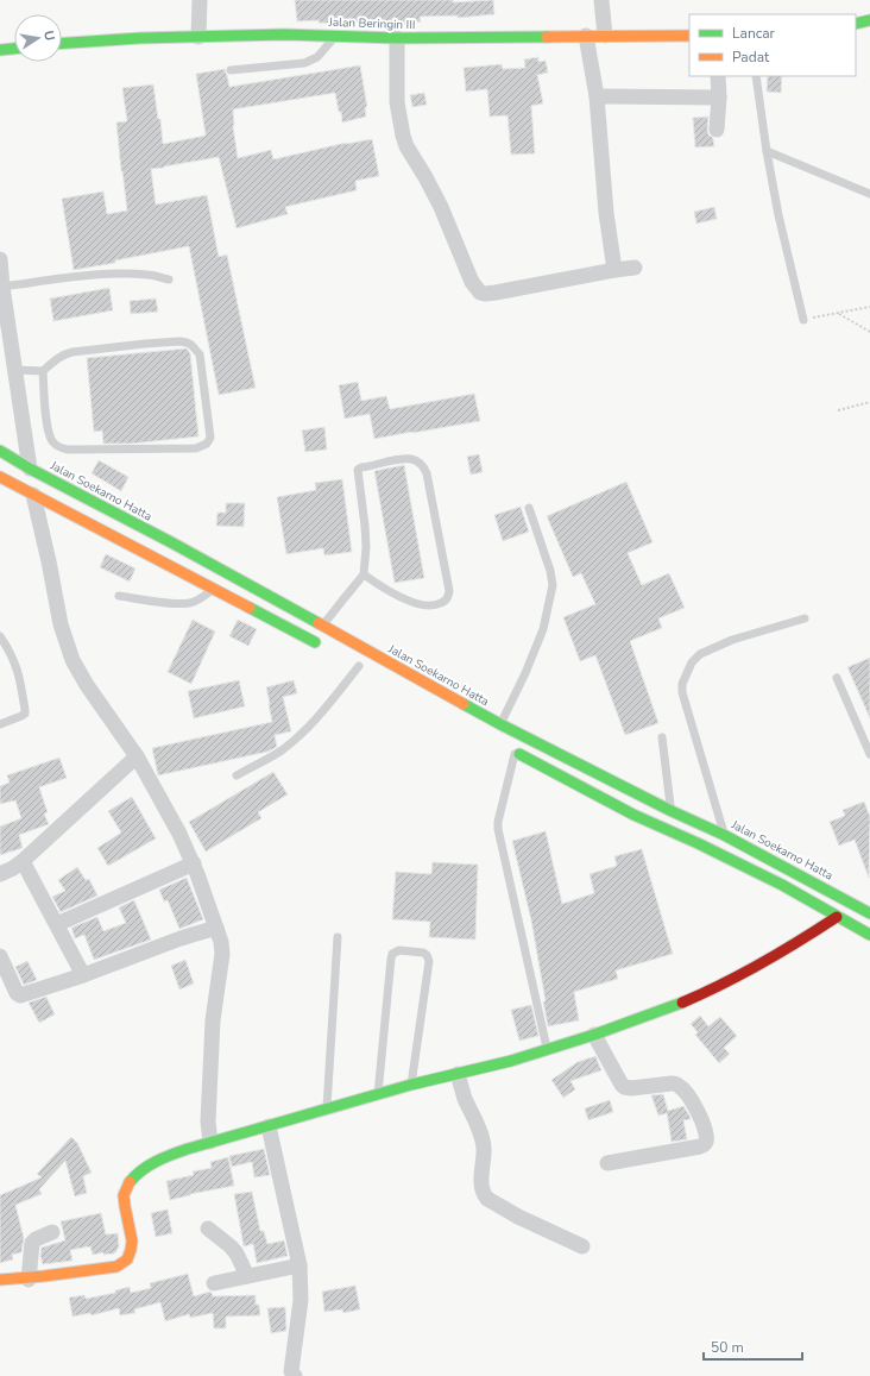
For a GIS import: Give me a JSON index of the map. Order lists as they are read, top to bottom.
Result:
{
  "streets": {
    "main road": ["Jalan Beringin III", "Jalan Soekarno Hatta"]
  },
  "legend": ["Lancar", "Padat"],
  "scale_bar": "50 m",
  "north": "right"
}
